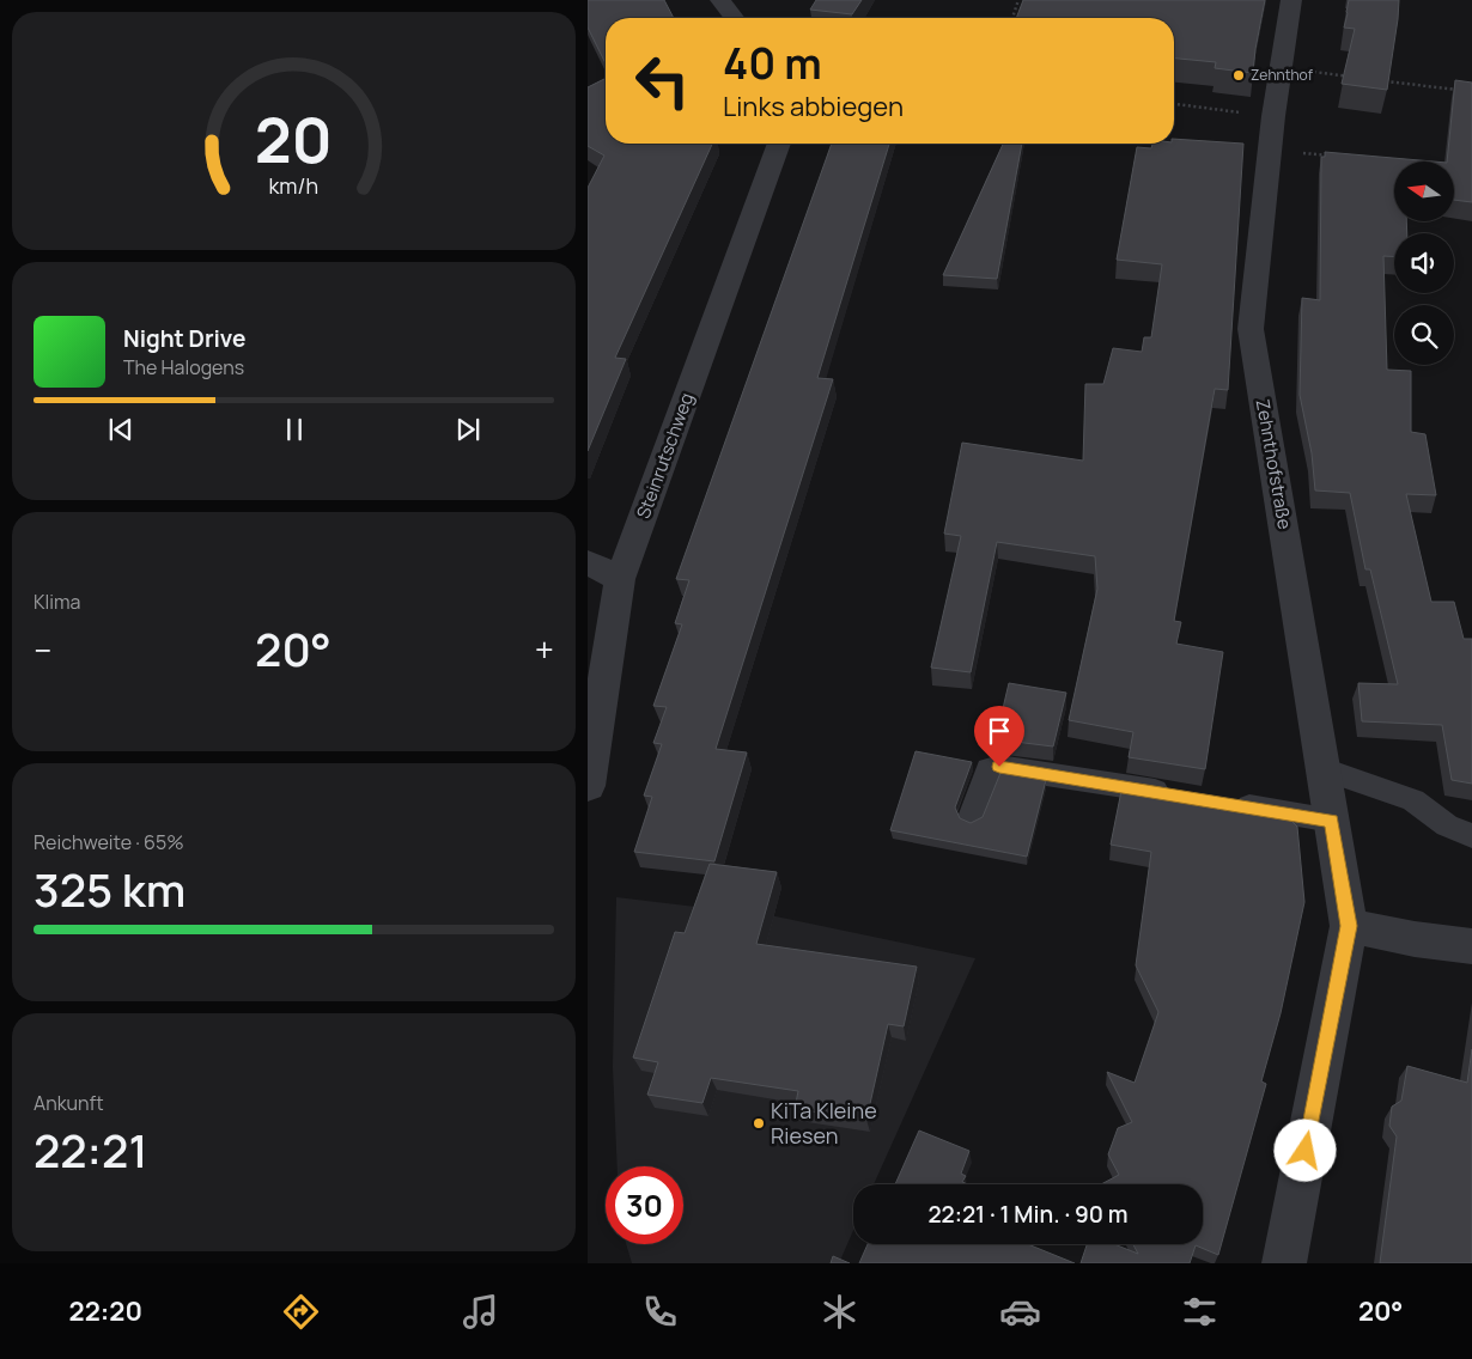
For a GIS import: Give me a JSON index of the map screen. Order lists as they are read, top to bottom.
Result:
{
  "streets": {
    "street": ["Steinrutschweg", "Zehnthofstraße"]
  },
  "places": ["Zehnthof", "KiTa Kleine Riesen"],
  "north": "left",
  "page": {
    "turn": ["40 m", "Links abbiegen"],
    "song": ["Night Drive", "The Halogens"],
    "tile": [
      "Klima",
      ["Reichweite · 65%", "325 km"],
      ["Ankunft", "22:21"]
    ],
    "heat": ["−", "20°", "+"],
    "limit": "30",
    "trip": "22:21 · 1 Min. · 90 m",
    "tabs": ["22:20", "20°"],
    "gauge": ["20", "km/h"]
  }
}
